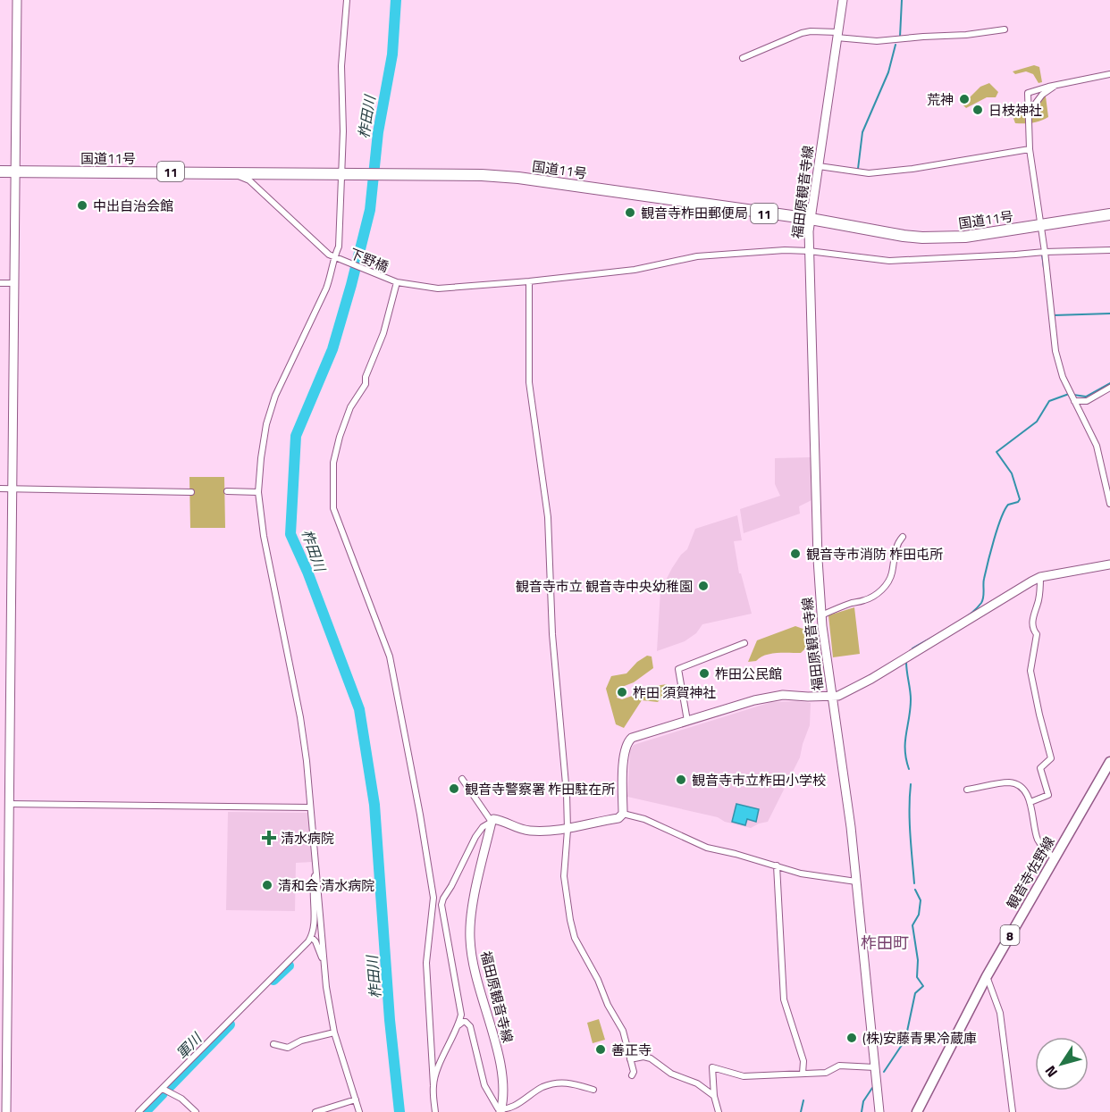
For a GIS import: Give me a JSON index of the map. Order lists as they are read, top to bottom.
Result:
{
  "streets": {
    "highway": ["国道11号", "11"],
    "main road": ["福田原観音寺線", "観音寺佐野線", "8"],
    "street": ["下野橋"]
  },
  "crossings": [
    ["国道11号", "福田原観音寺線"],
    ["国道11号", "下野橋"],
    ["福田原観音寺線", "下野橋"]
  ],
  "districts": ["柞田町"],
  "water": ["柞田川", "軍川"],
  "places": {
    "other": [
      "荒神",
      "日枝神社",
      "中出自治会館",
      "観音寺柞田郵便局",
      "観音寺市消防 柞田屯所",
      "観音寺市立 観音寺中央幼稚園",
      "柞田公民館",
      "柞田 須賀神社",
      "観音寺市立柞田小学校",
      "観音寺警察署 柞田駐在所",
      "清和会 清水病院",
      "(株)安藤青果冷蔵庫",
      "善正寺"
    ],
    "health": ["清水病院"]
  },
  "north": "bottom left"
}
